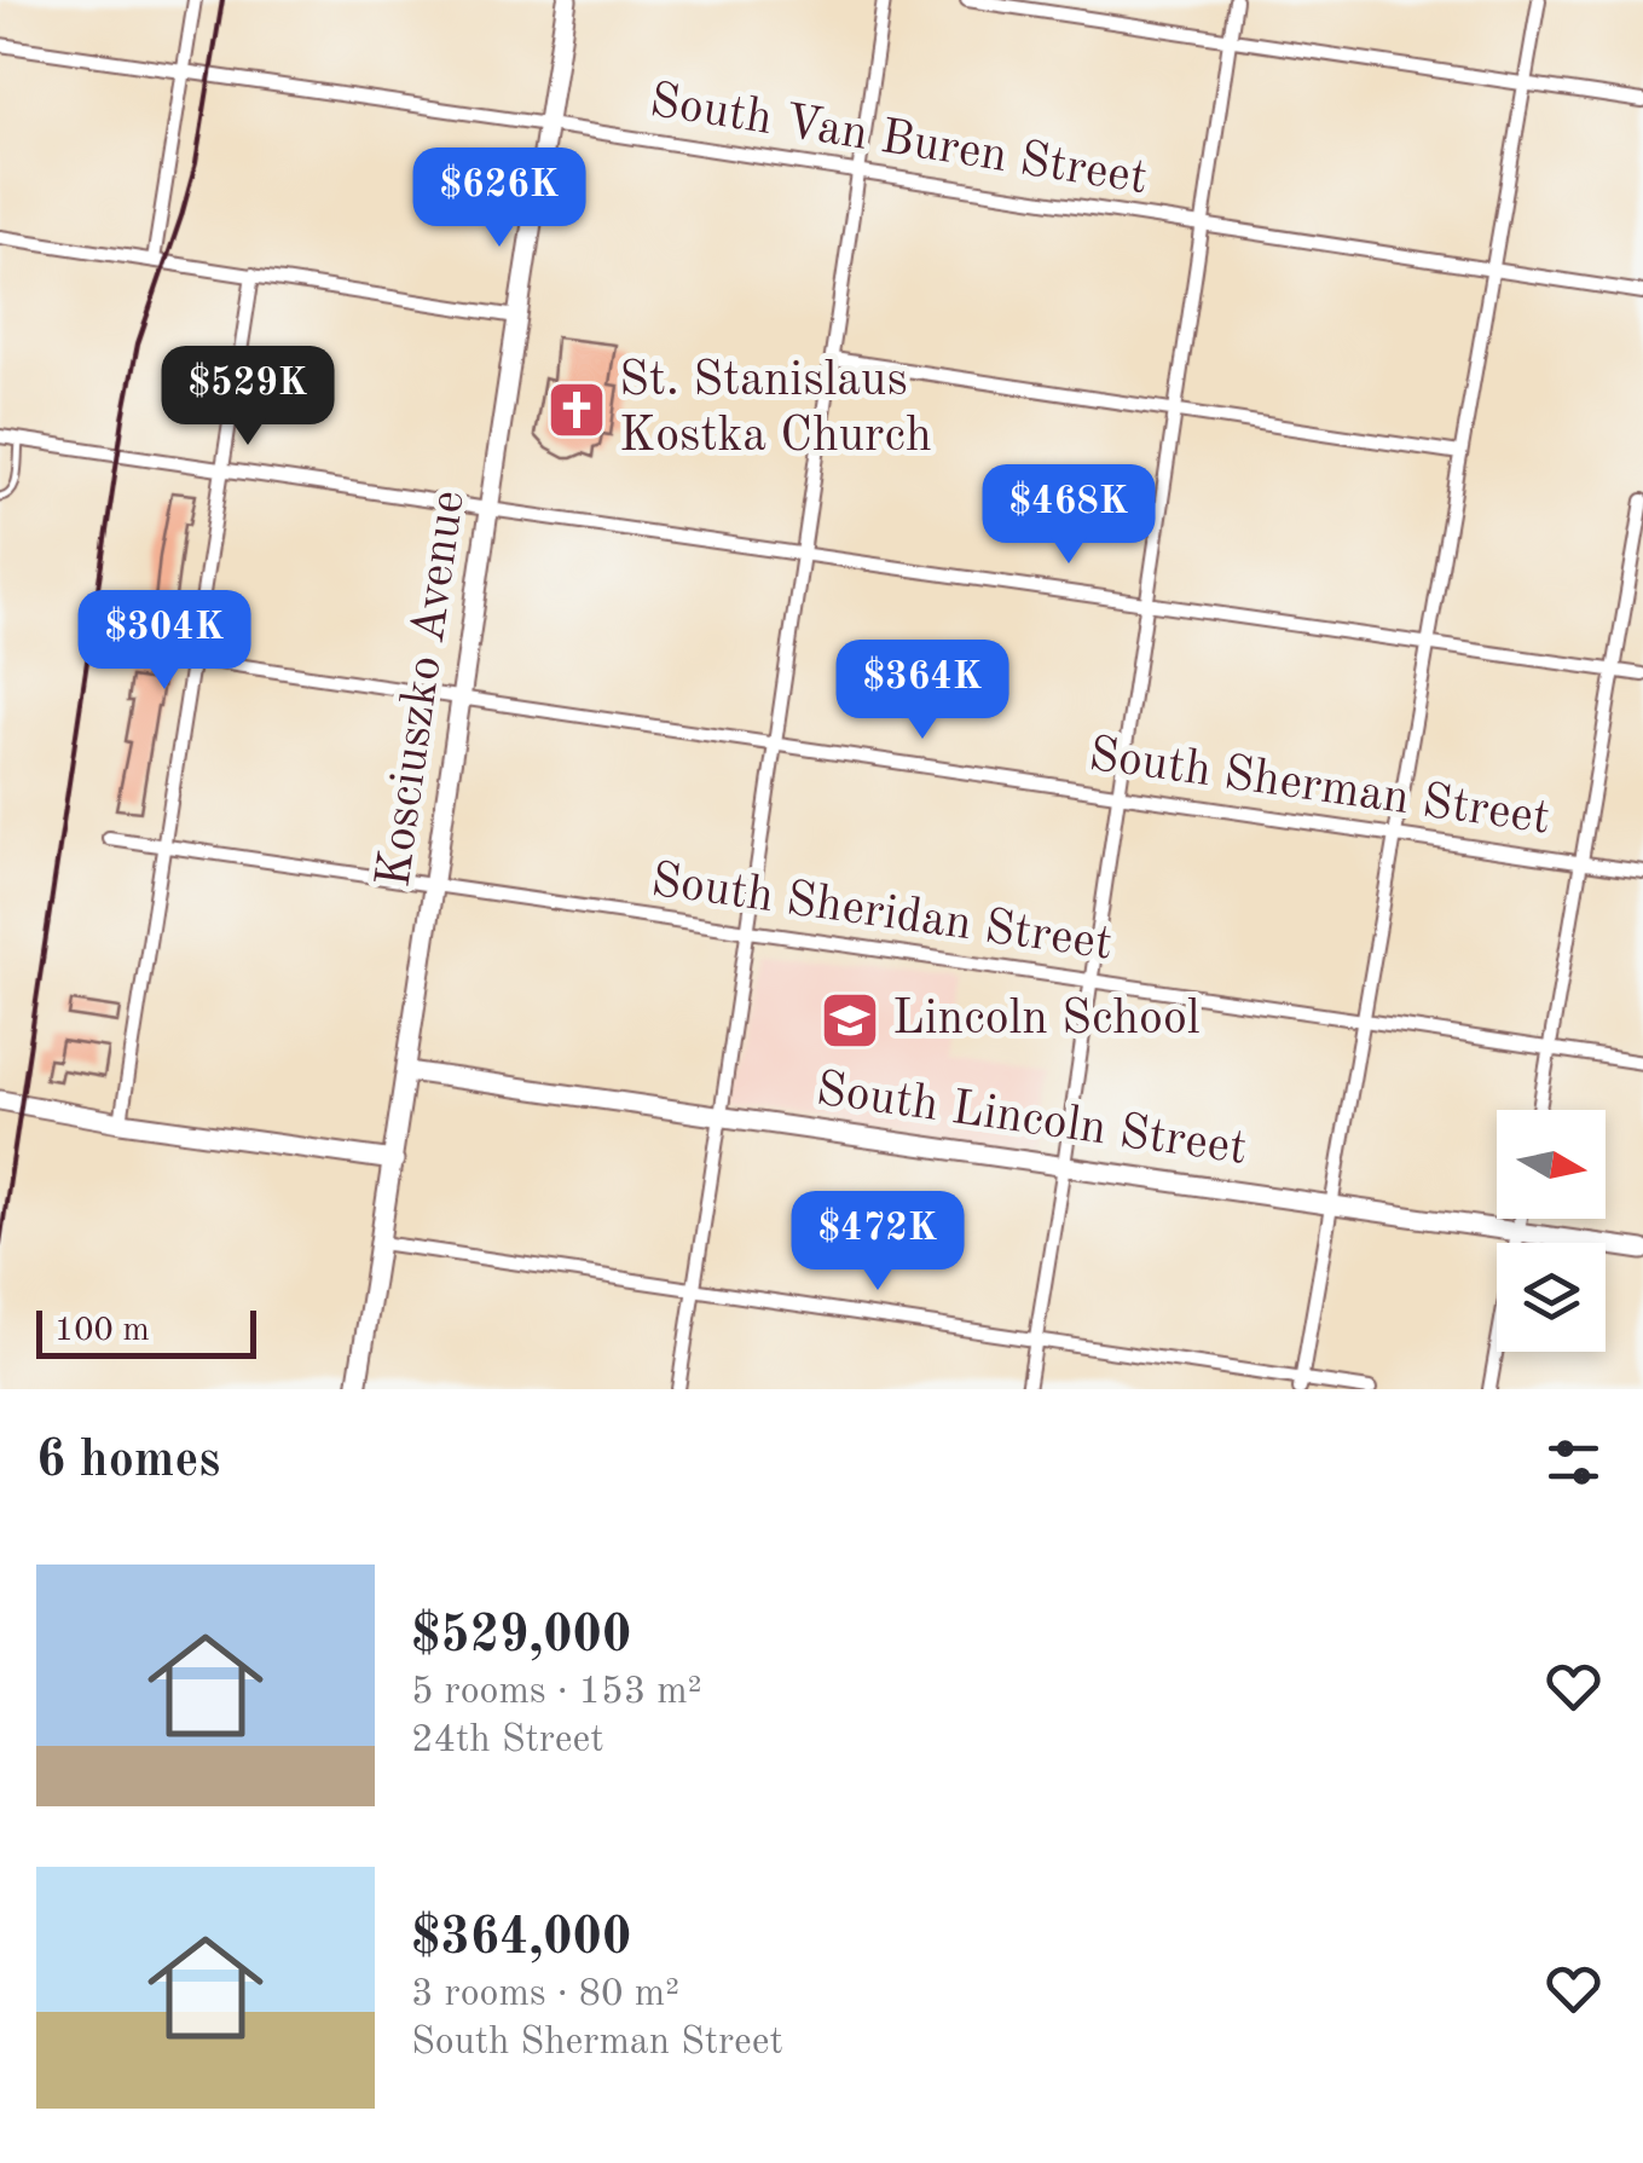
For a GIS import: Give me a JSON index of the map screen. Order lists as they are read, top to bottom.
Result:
{
  "streets": {
    "street": [
      "South Van Buren Street",
      "Kosciuszko Avenue",
      "South Sherman Street",
      "South Sheridan Street",
      "South Lincoln Street"
    ]
  },
  "crossings": [
    ["South Van Buren Street", "Kosciuszko Avenue"],
    ["Kosciuszko Avenue", "South Sherman Street"],
    ["Kosciuszko Avenue", "South Sheridan Street"],
    ["Kosciuszko Avenue", "South Lincoln Street"]
  ],
  "places": {
    "church": ["St. Stanislaus Kostka Church"],
    "school or university": ["Lincoln School"]
  },
  "scale_bar": "100 m",
  "north": "right",
  "page": {
    "price": [
      "$626K",
      "$529K",
      "$468K",
      "$304K",
      "$364K",
      "$472K"
    ],
    "scale": "100 m",
    "heading": "6 homes",
    "list": [
      {
        "name": "$529,000",
        "note": "5 rooms · 153 m² · 24th Street"
      },
      {
        "name": "$364,000",
        "note": "3 rooms · 80 m² · South Sherman Street"
      }
    ]
  }
}
